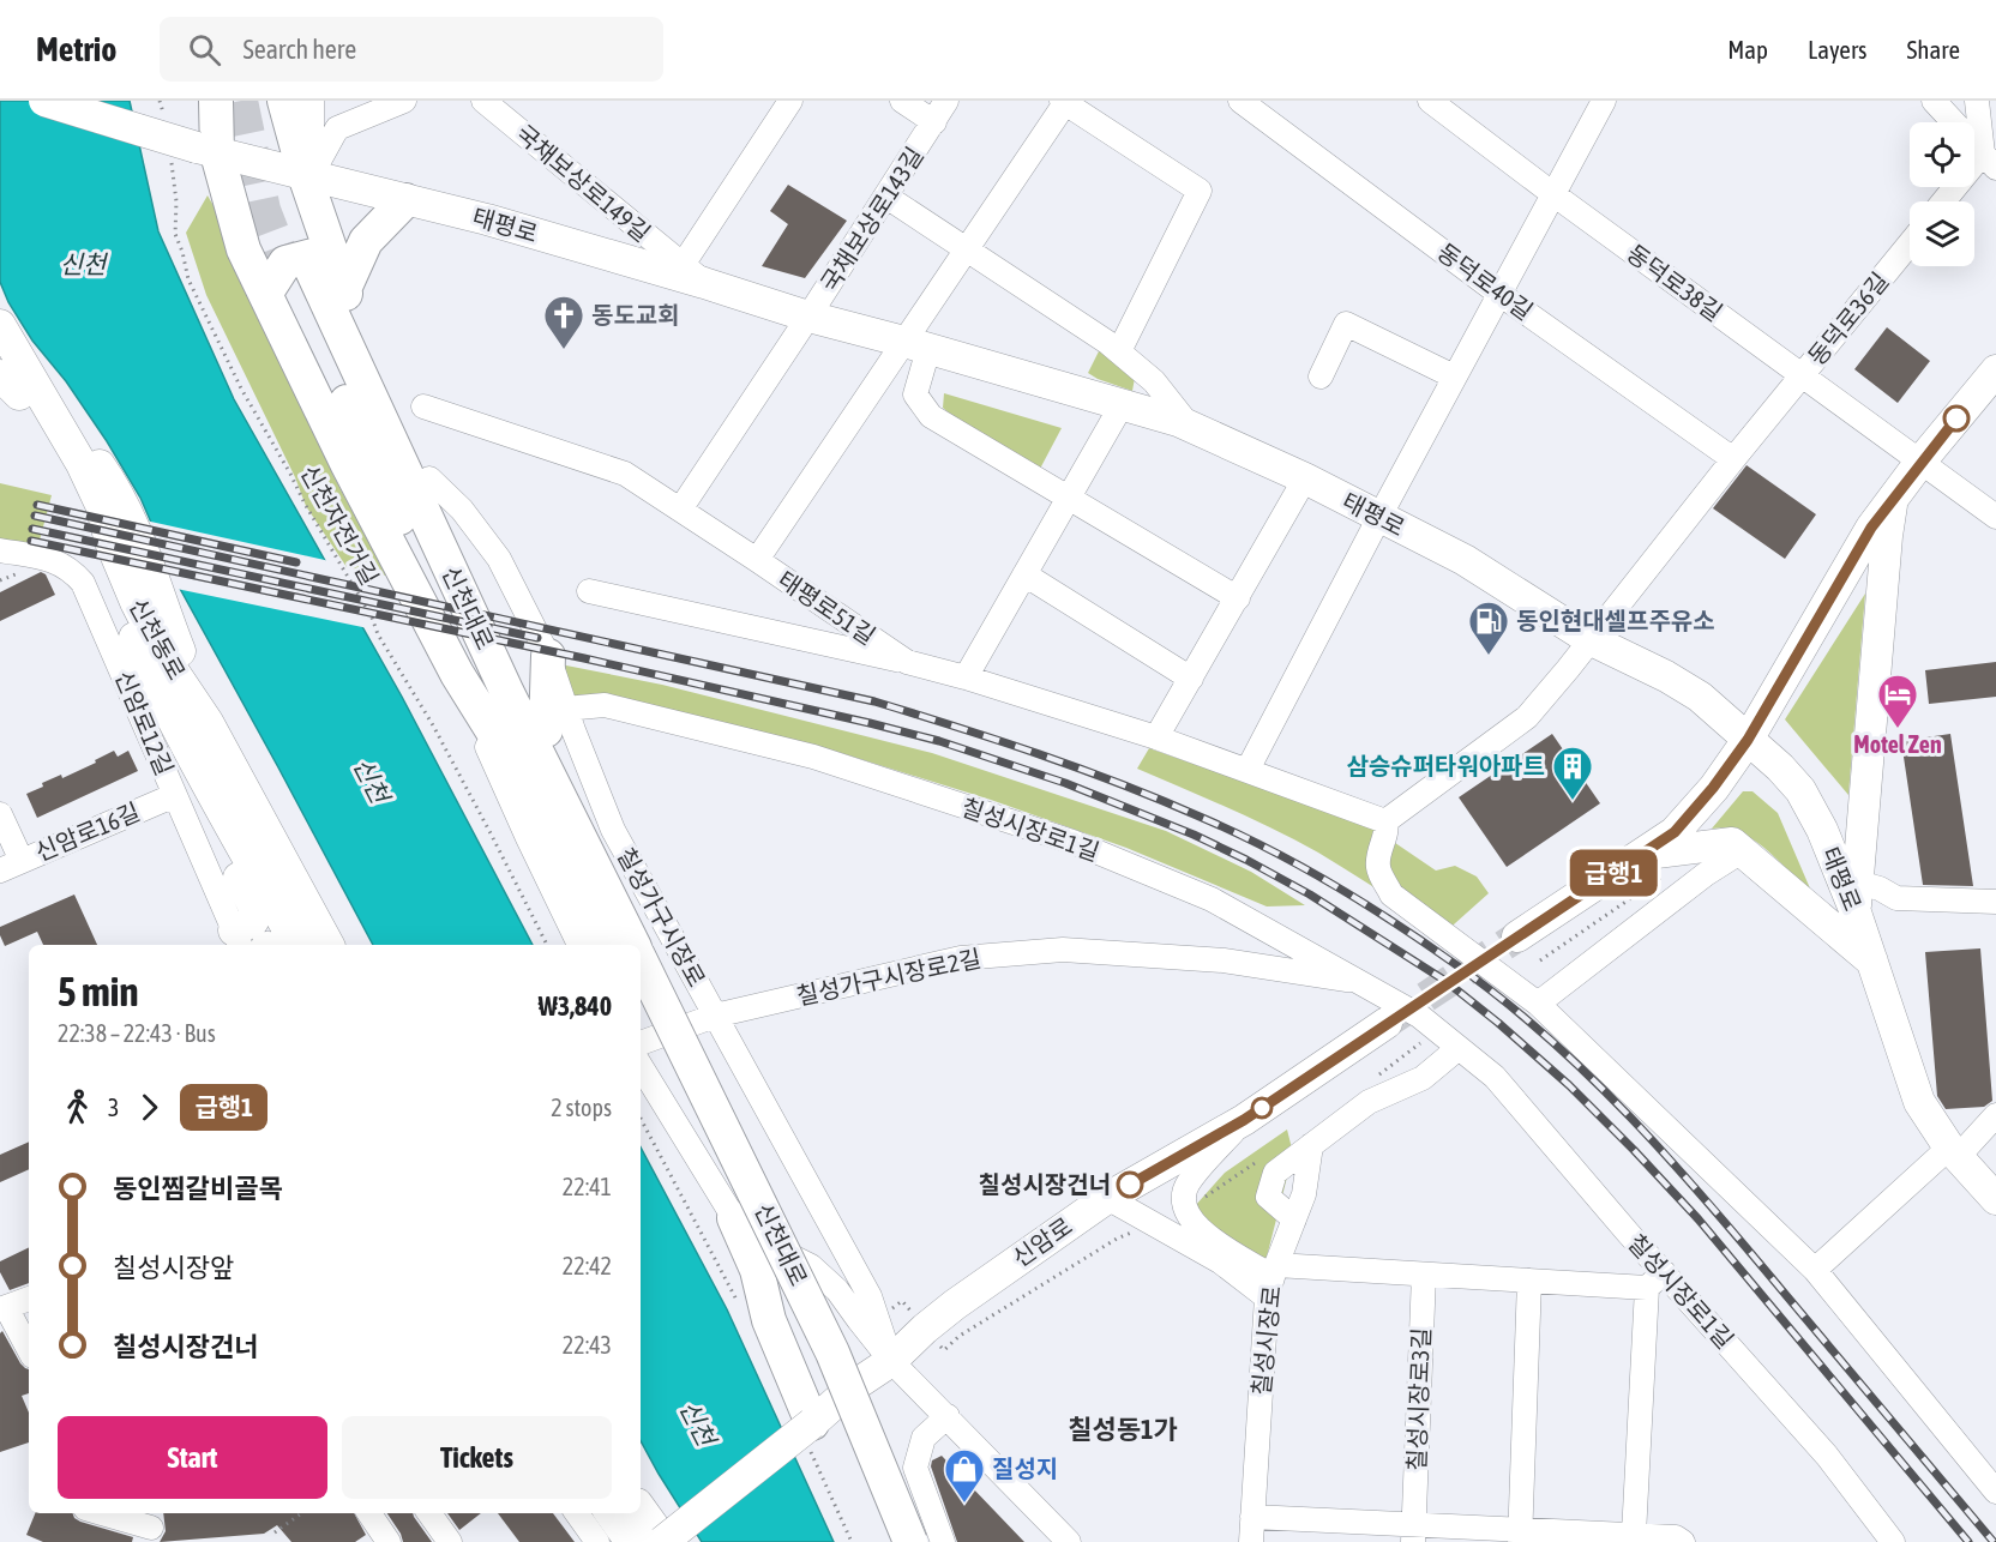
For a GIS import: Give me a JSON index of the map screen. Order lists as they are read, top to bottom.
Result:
{
  "streets": {
    "highway": ["신천대로"],
    "main road": ["태평로", "신천동로", "신암로"],
    "street": [
      "국채보상로149길",
      "국채보상로143길",
      "동덕로40길",
      "동덕로38길",
      "동덕로36길",
      "태평로51길",
      "신암로12길",
      "칠성시장로1길",
      "신암로16길",
      "칠성가구시장로",
      "칠성가구시장로2길",
      "칠성시장로",
      "칠성시장로3길"
    ],
    "path": ["신천자전거길"]
  },
  "crossings": [
    ["국채보상로149길", "태평로"],
    ["국채보상로143길", "태평로"],
    ["태평로", "신천자전거길"],
    ["동덕로38길", "동덕로36길"],
    ["신암로12길", "신암로16길"],
    ["칠성시장로1길", "칠성가구시장로"],
    ["칠성시장로1길", "칠성가구시장로2길"],
    ["칠성가구시장로", "칠성가구시장로2길"],
    ["칠성가구시장로", "신암로"],
    ["신암로", "칠성시장로"]
  ],
  "districts": ["칠성동1가"],
  "water": ["신천"],
  "places": {
    "church": ["동도교회"],
    "fuel station": ["동인현대셀프주유소"],
    "hotel": ["Motel Zen"],
    "building": ["삼승슈퍼타워아파트"],
    "other": ["칠성시장건너"],
    "shop": ["질성지"]
  },
  "lines": ["bus line 급행1"],
  "page": {
    "header": "Metrio",
    "search": "Search here",
    "nav": ["Map", "Layers", "Share"],
    "on_map": "급행1",
    "heading": ["5 min", "22:38 – 22:43 · Bus", "₩3,840"],
    "legs": ["3", "급행1", "2 stops"],
    "list": [
      {
        "name": "동인찜갈비골목",
        "value": "22:41"
      },
      {
        "name": "칠성시장앞",
        "value": "22:42"
      },
      {
        "name": "칠성시장건너",
        "value": "22:43"
      }
    ],
    "buttons": ["Start", "Tickets"]
  }
}
